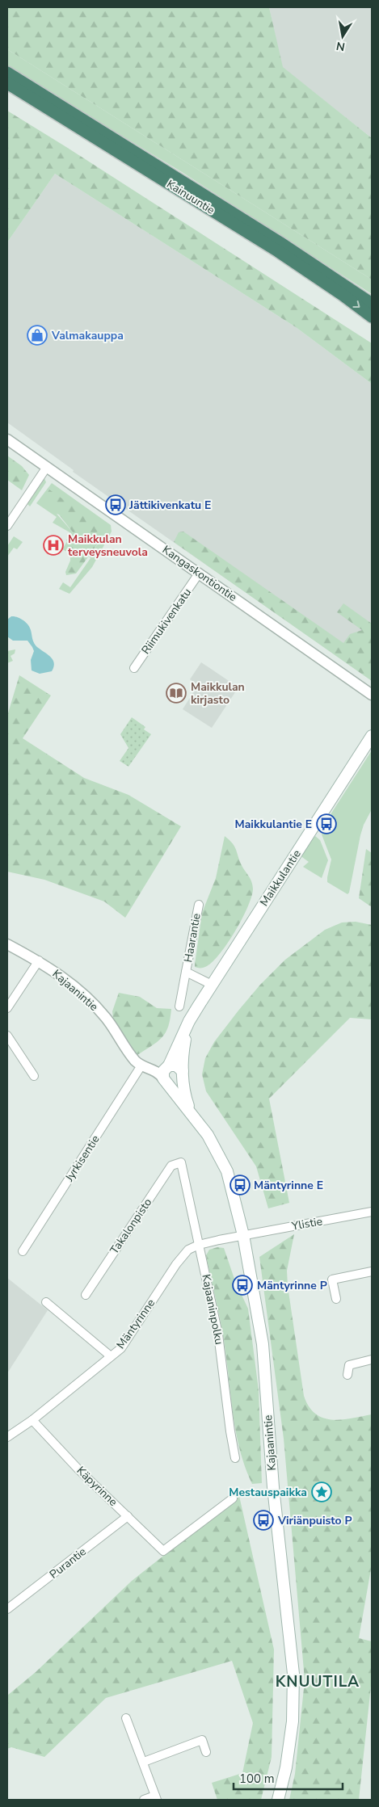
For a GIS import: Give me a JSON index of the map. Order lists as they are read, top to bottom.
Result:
{
  "streets": {
    "highway": ["Kainuuntie"],
    "main road": ["Maikkulantie", "Kajaanintie"],
    "street": [
      "Kangaskontiontie",
      "Riimukivenkatu",
      "Haarantie",
      "Jyrkisentie",
      "Ylistie",
      "Takalonpisto",
      "Kajaaninpolku",
      "Mäntyrinne",
      "Käpyrinne",
      "Purantie"
    ]
  },
  "crossings": [
    ["Kangaskontiontie", "Riimukivenkatu"],
    ["Maikkulantie", "Haarantie"],
    ["Maikkulantie", "Kajaanintie"],
    ["Kajaanintie", "Jyrkisentie"],
    ["Kajaanintie", "Ylistie"],
    ["Kajaanintie", "Mäntyrinne"],
    ["Ylistie", "Mäntyrinne"],
    ["Takalonpisto", "Kajaaninpolku"],
    ["Kajaaninpolku", "Mäntyrinne"],
    ["Mäntyrinne", "Käpyrinne"],
    ["Käpyrinne", "Purantie"]
  ],
  "districts": ["KNUUTILA"],
  "places": {
    "shop": ["Valmakauppa"],
    "bus stop": [
      "Jättikivenkatu E",
      "Maikkulantie E",
      "Mäntyrinne E",
      "Mäntyrinne P",
      "Viriänpuisto P"
    ],
    "hospital": ["Maikkulan terveysneuvola"],
    "library": ["Maikkulan kirjasto"],
    "place": ["Mestauspaikka"]
  },
  "scale_bar": "100 m",
  "north": "bottom"
}
